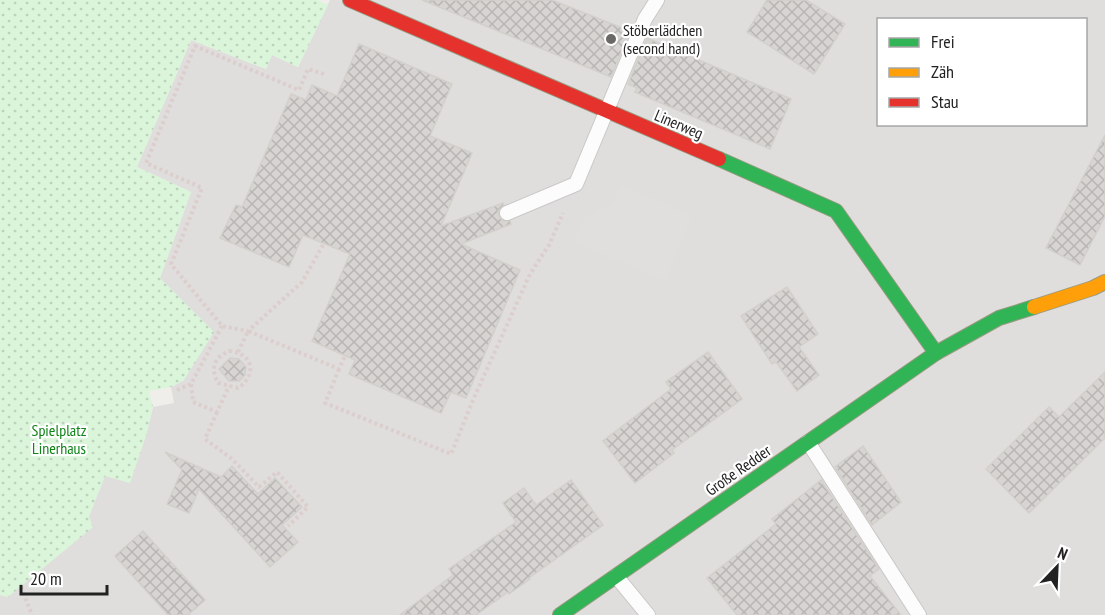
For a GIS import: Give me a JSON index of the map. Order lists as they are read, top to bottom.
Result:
{
  "streets": {
    "street": ["Linerweg", "Große Redder"]
  },
  "crossings": [
    ["Linerweg", "Große Redder"]
  ],
  "parks": ["Spielplatz Linerhaus"],
  "places": ["Stöberlädchen (second hand)"],
  "legend": ["Frei", "Zäh", "Stau"],
  "scale_bar": "20 m",
  "north": "top right"
}
